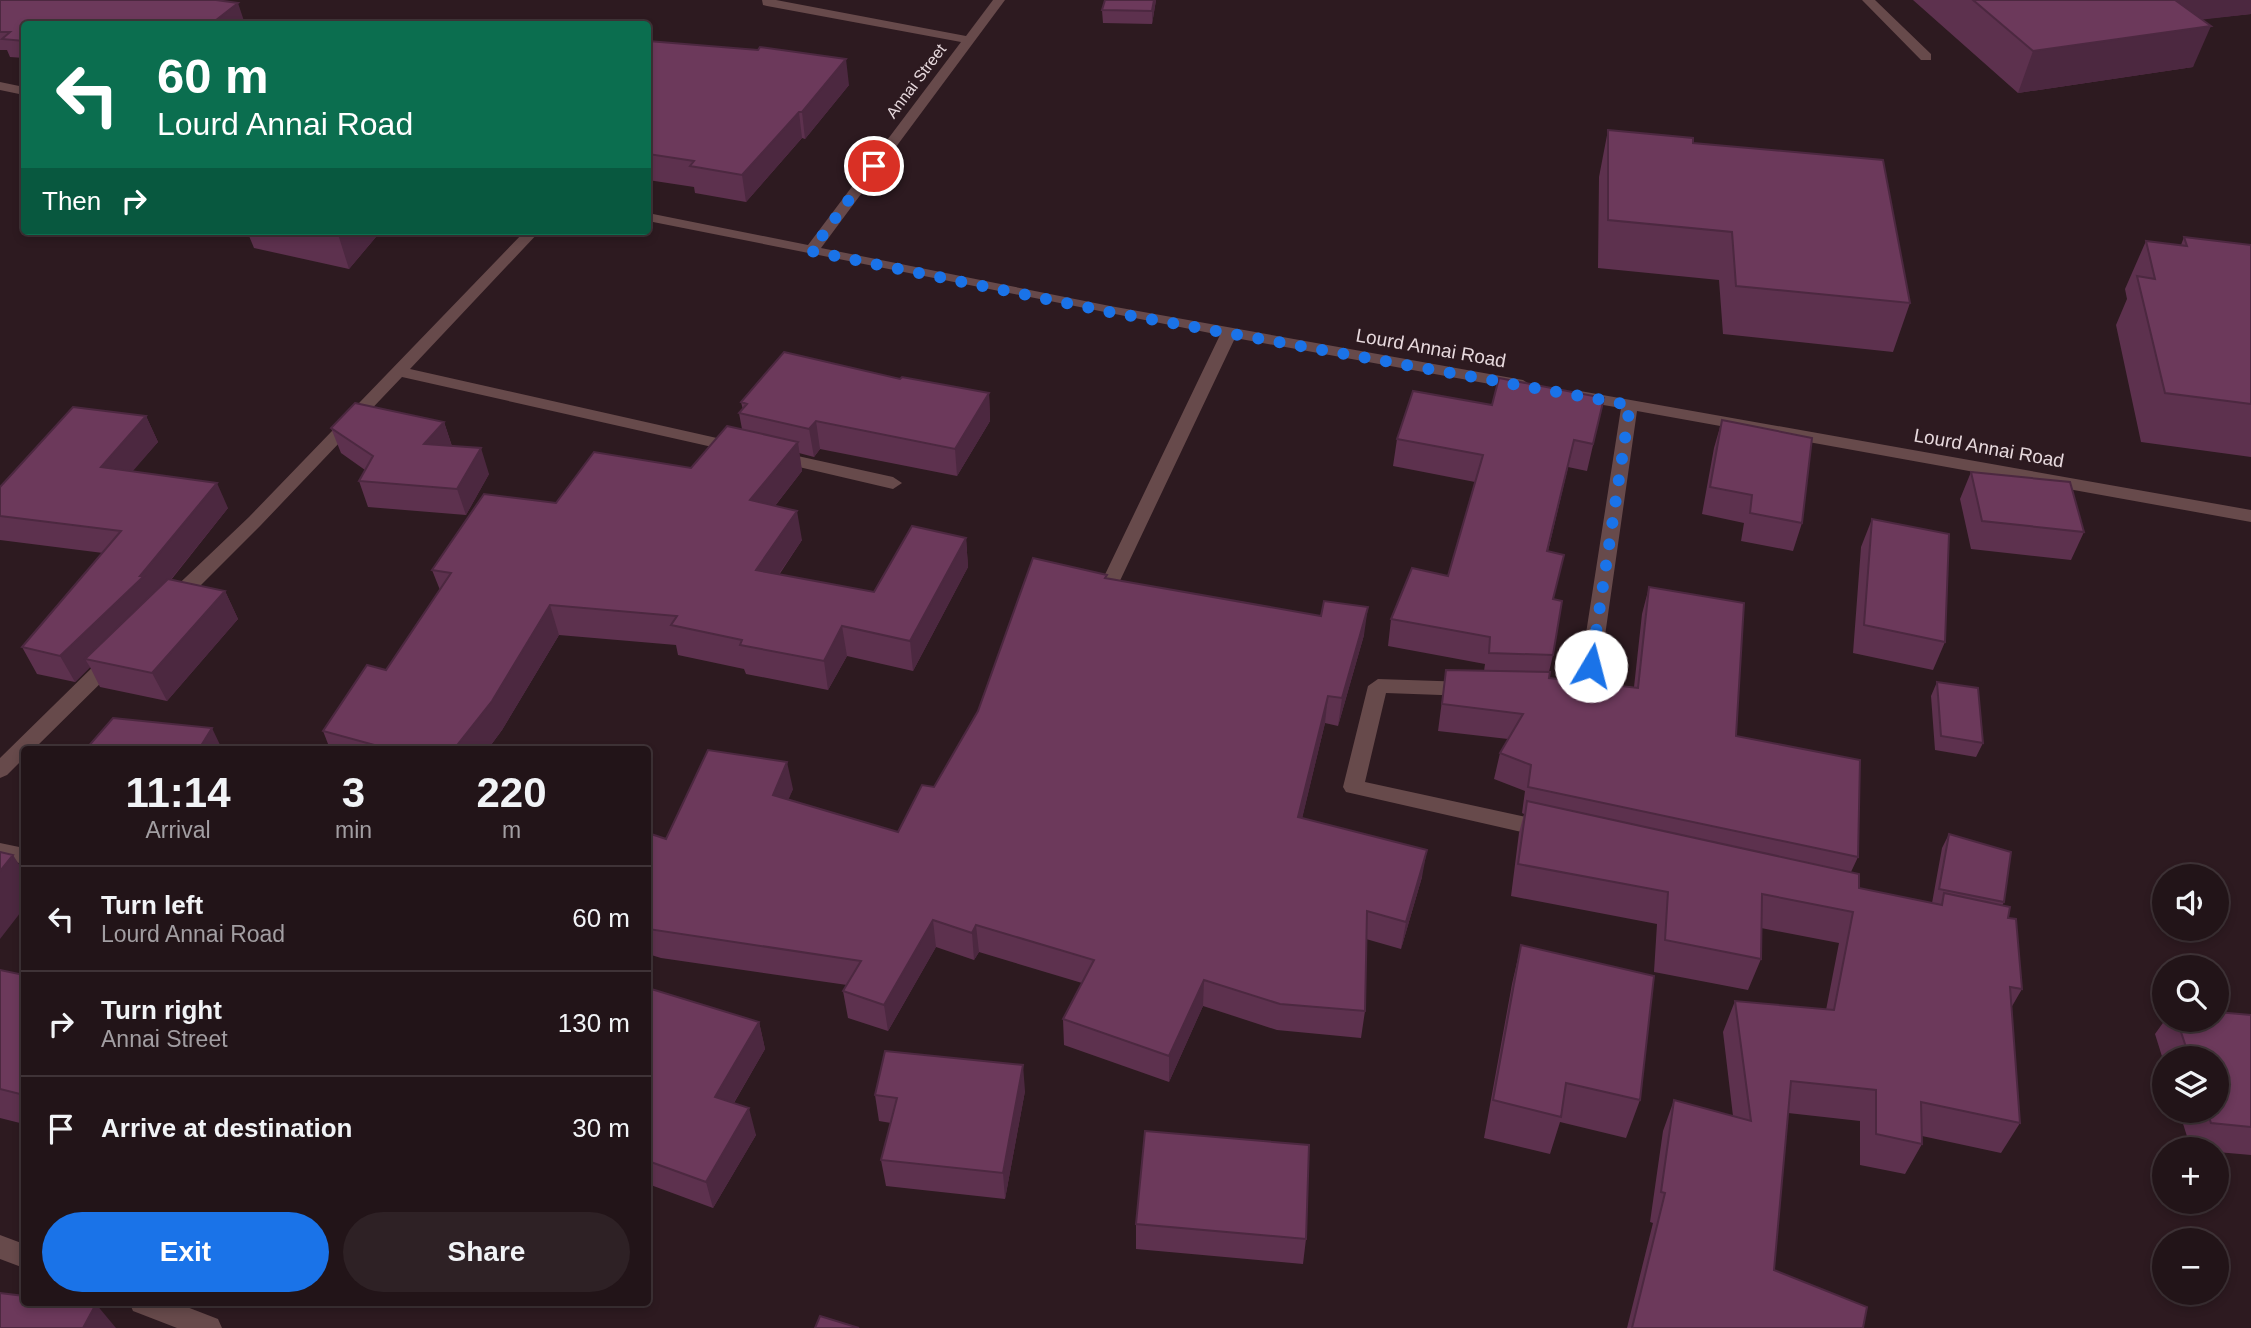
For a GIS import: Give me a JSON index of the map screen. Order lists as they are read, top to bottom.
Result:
{
  "streets": {
    "street": ["Annai Street", "Lourd Annai Road"]
  },
  "crossings": [
    ["Annai Street", "Lourd Annai Road"]
  ],
  "page": {
    "turn": ["60 m", "Lourd Annai Road"],
    "then": "Then",
    "eta": [
      "11:14",
      "Arrival",
      "3",
      "min",
      "220",
      "m"
    ],
    "map_buttons": ["+", "−"],
    "list": [
      {
        "name": "Turn left",
        "note": "Lourd Annai Road",
        "value": "60 m"
      },
      {
        "name": "Turn right",
        "note": "Annai Street",
        "value": "130 m"
      },
      {
        "name": "Arrive at destination",
        "value": "30 m"
      }
    ],
    "buttons": ["Exit", "Share"]
  }
}
